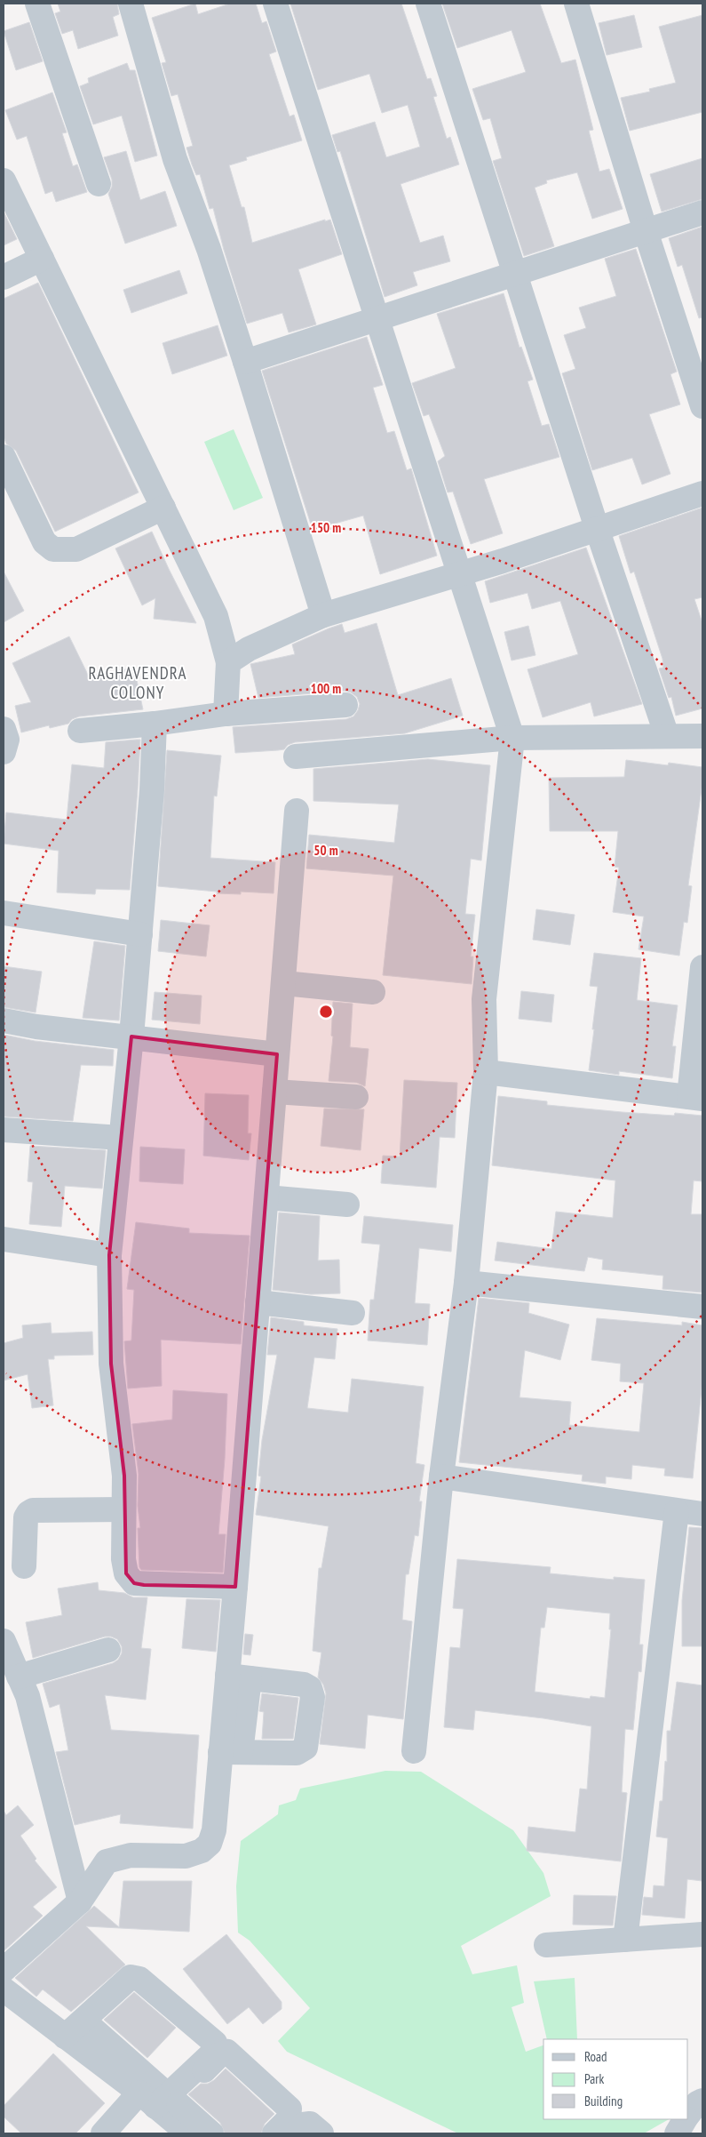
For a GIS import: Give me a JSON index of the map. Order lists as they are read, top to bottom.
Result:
{
  "districts": ["RAGHAVENDRA COLONY"],
  "legend": ["Road", "Park", "Building"],
  "rings": ["150 m", "100 m", "50 m"]
}
